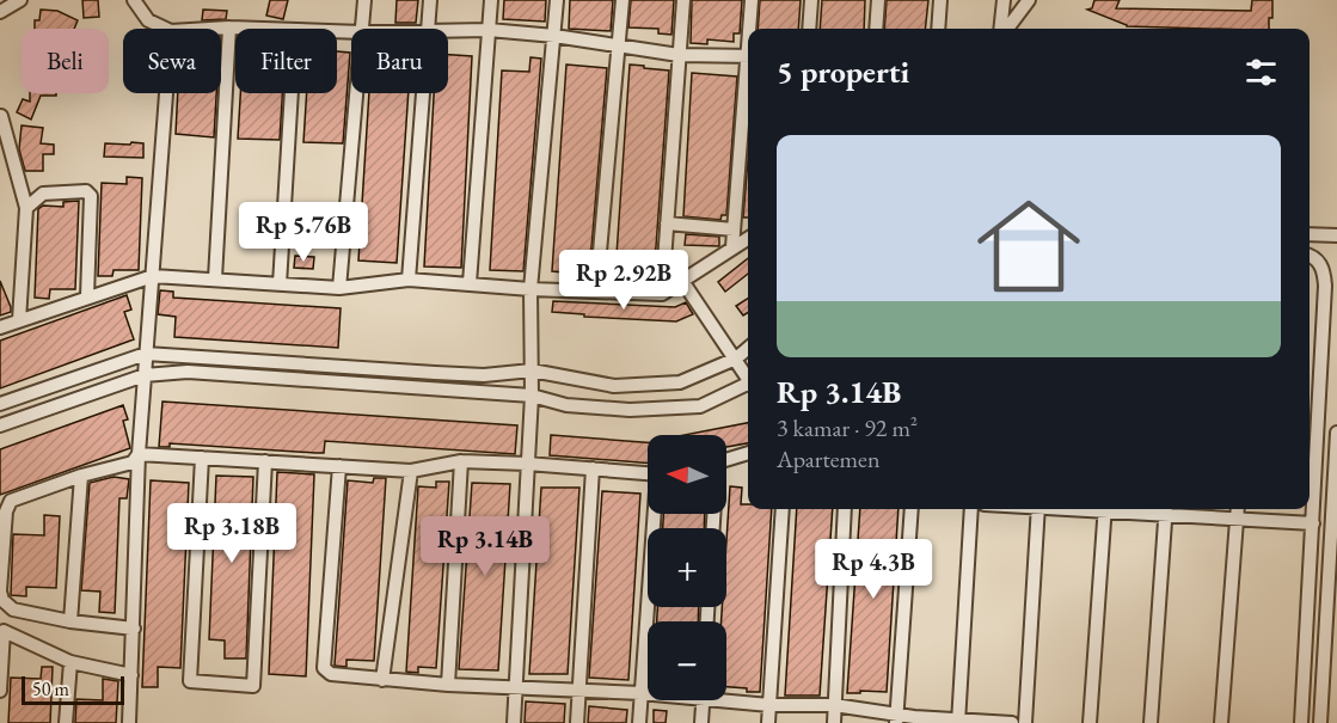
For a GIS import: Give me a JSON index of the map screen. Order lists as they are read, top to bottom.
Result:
{
  "scale_bar": "50 m",
  "north": "left",
  "page": {
    "chip": [
      "Beli",
      "Sewa",
      "Filter",
      "Baru"
    ],
    "heading": "5 properti",
    "list": [
      {
        "name": "Rp 3.14B",
        "note": "3 kamar · 92 m² · Apartemen"
      }
    ],
    "price": [
      "Rp 5.76B",
      "Rp 2.92B",
      "Rp 3.18B",
      "Rp 3.14B",
      "Rp 4.3B"
    ],
    "map_buttons": ["+", "−"],
    "scale": "50 m"
  }
}
